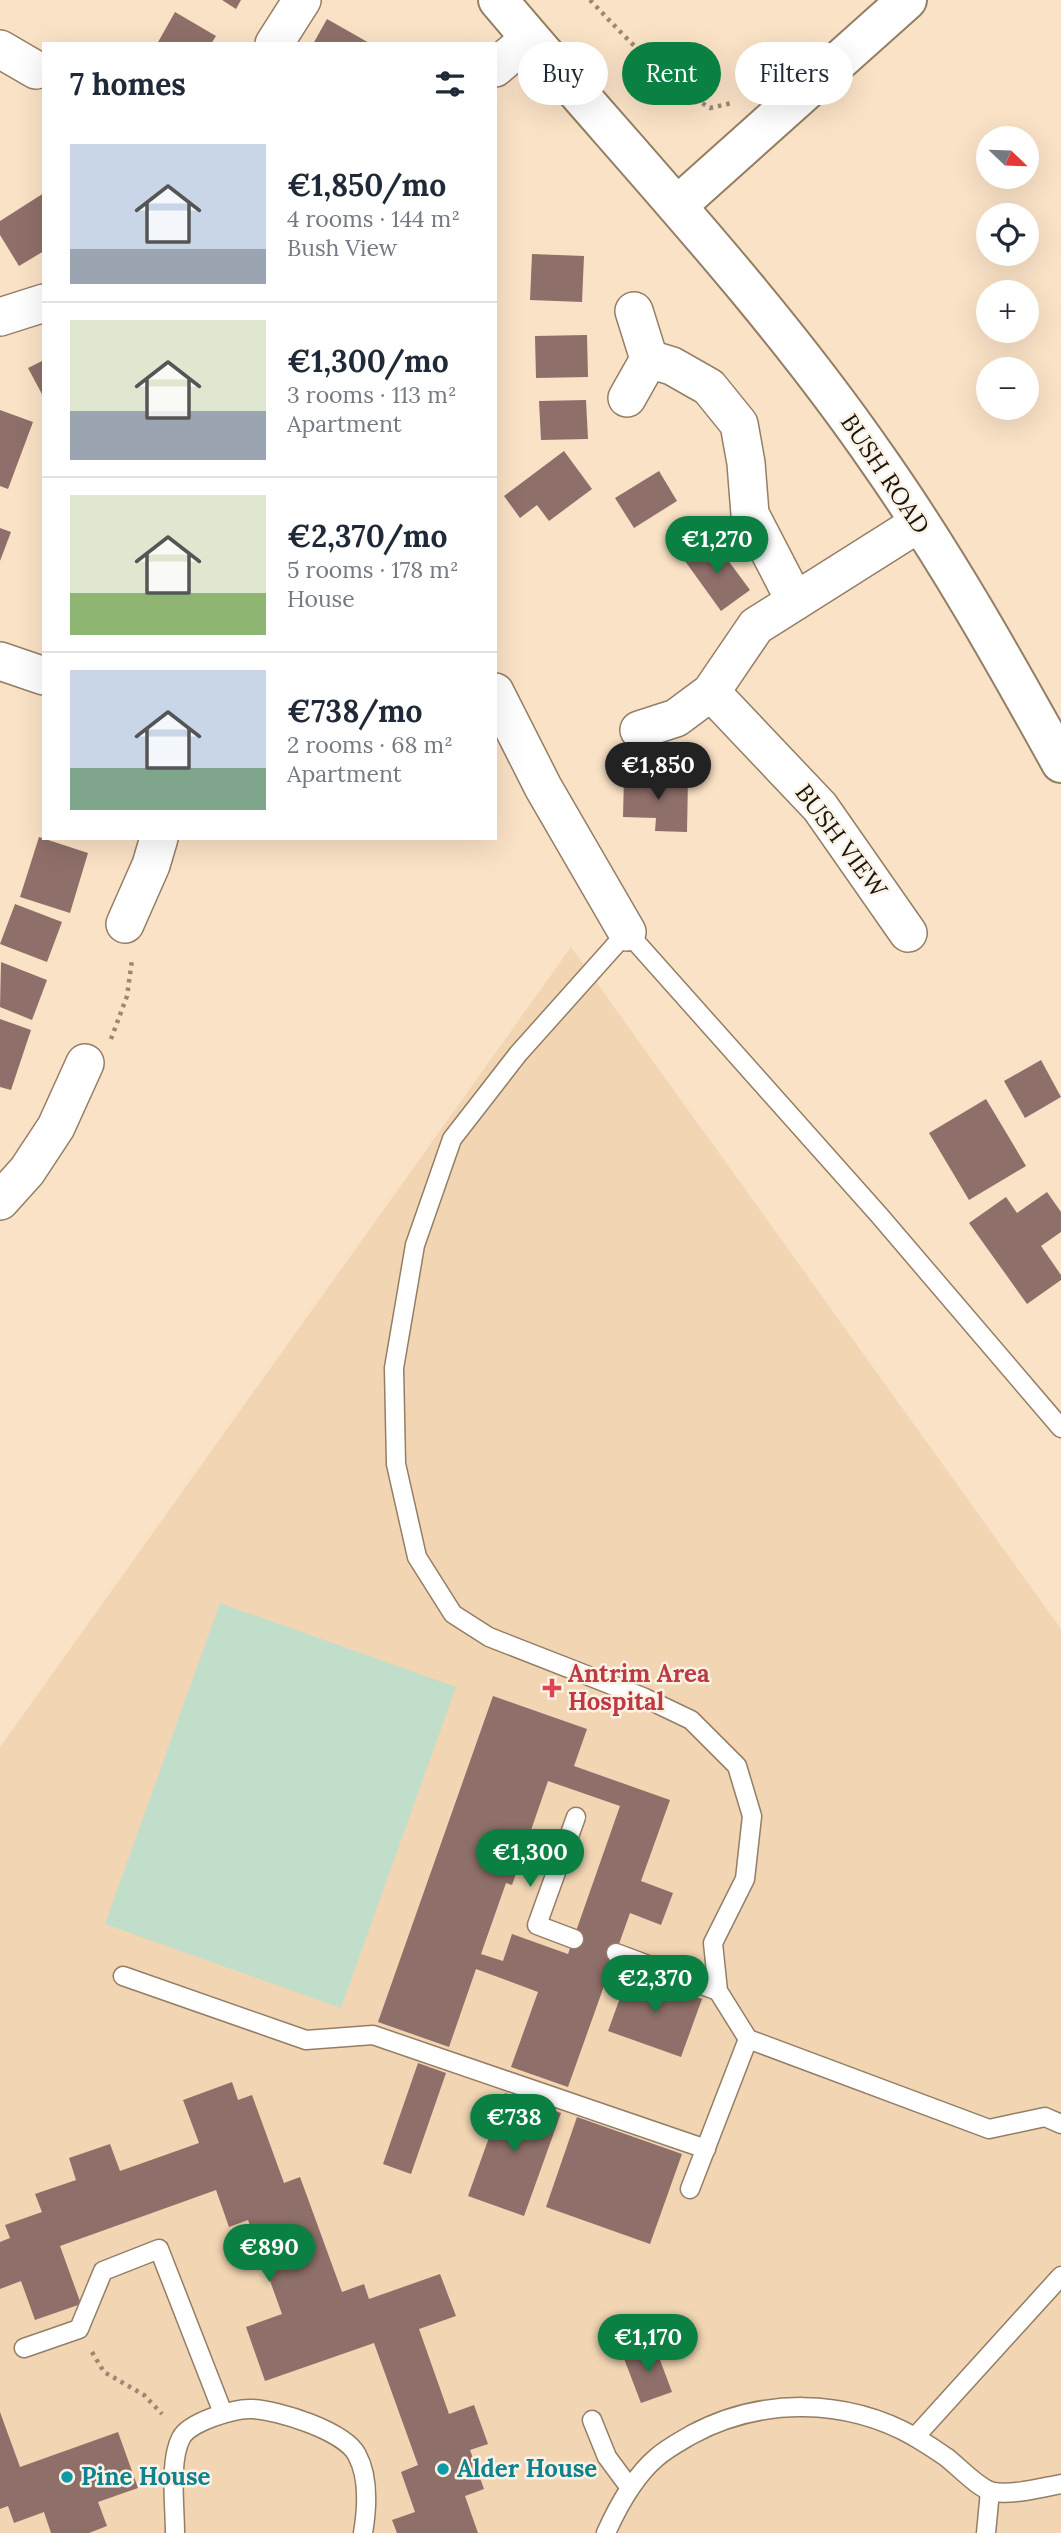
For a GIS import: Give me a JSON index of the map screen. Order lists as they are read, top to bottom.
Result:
{
  "streets": {
    "main road": ["BUSH ROAD"],
    "street": ["BUSH VIEW"]
  },
  "places": {
    "health": ["Antrim Area Hospital"],
    "other": ["Alder House", "Pine House"]
  },
  "north": "bottom right",
  "page": {
    "chip": ["Buy", "Rent", "Filters"],
    "heading": "7 homes",
    "map_buttons": ["+", "−"],
    "list": [
      {
        "name": "€1,850/mo",
        "note": "4 rooms · 144 m² · Bush View"
      },
      {
        "name": "€1,300/mo",
        "note": "3 rooms · 113 m² · Apartment"
      },
      {
        "name": "€2,370/mo",
        "note": "5 rooms · 178 m² · House"
      },
      {
        "name": "€738/mo",
        "note": "2 rooms · 68 m² · Apartment"
      }
    ],
    "price": [
      "€1,270",
      "€1,850",
      "€1,300",
      "€2,370",
      "€738",
      "€890",
      "€1,170"
    ]
  }
}
